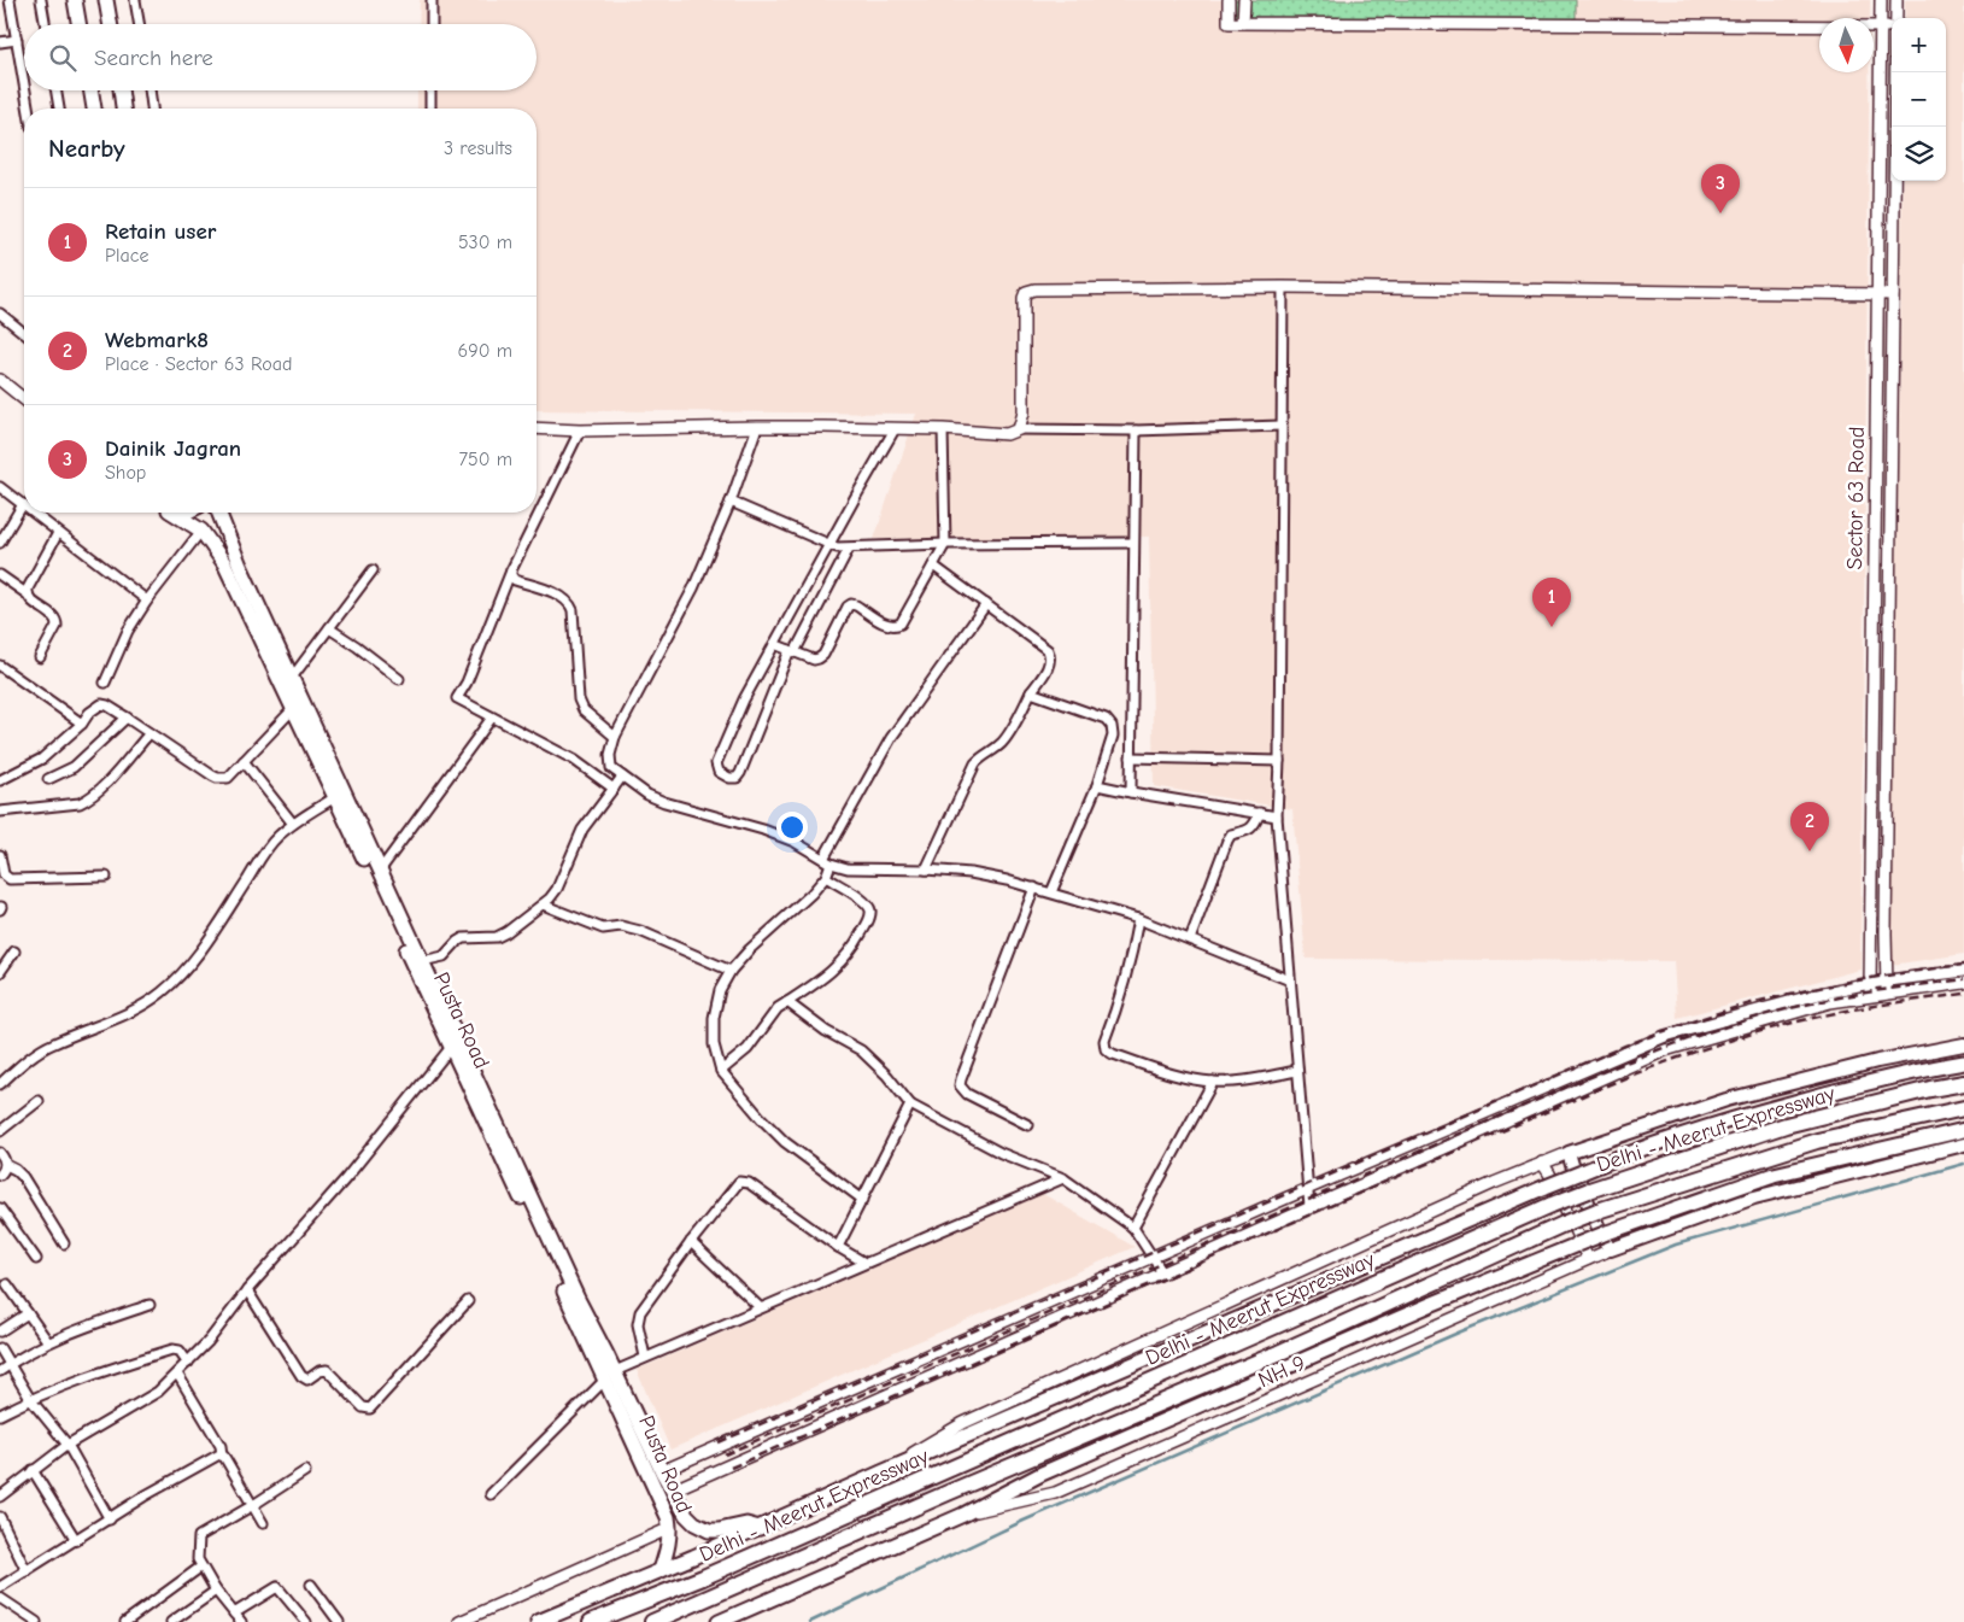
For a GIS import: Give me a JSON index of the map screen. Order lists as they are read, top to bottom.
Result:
{
  "streets": {
    "highway": ["Delhi - Meerut Expressway"],
    "main road": ["Pusta Road"],
    "street": ["Sector 63 Road", "NH 9"]
  },
  "north": "bottom",
  "page": {
    "map_buttons": ["+", "−"],
    "search": "Search here",
    "heading": ["Nearby", "3 results"],
    "pins": ["3", "1", "2"],
    "list": [
      {
        "mark": "1",
        "name": "Retain user",
        "note": "Place",
        "value": "530 m"
      },
      {
        "mark": "2",
        "name": "Webmark8",
        "note": "Place · Sector 63 Road",
        "value": "690 m"
      },
      {
        "mark": "3",
        "name": "Dainik Jagran",
        "note": "Shop",
        "value": "750 m"
      }
    ]
  }
}
